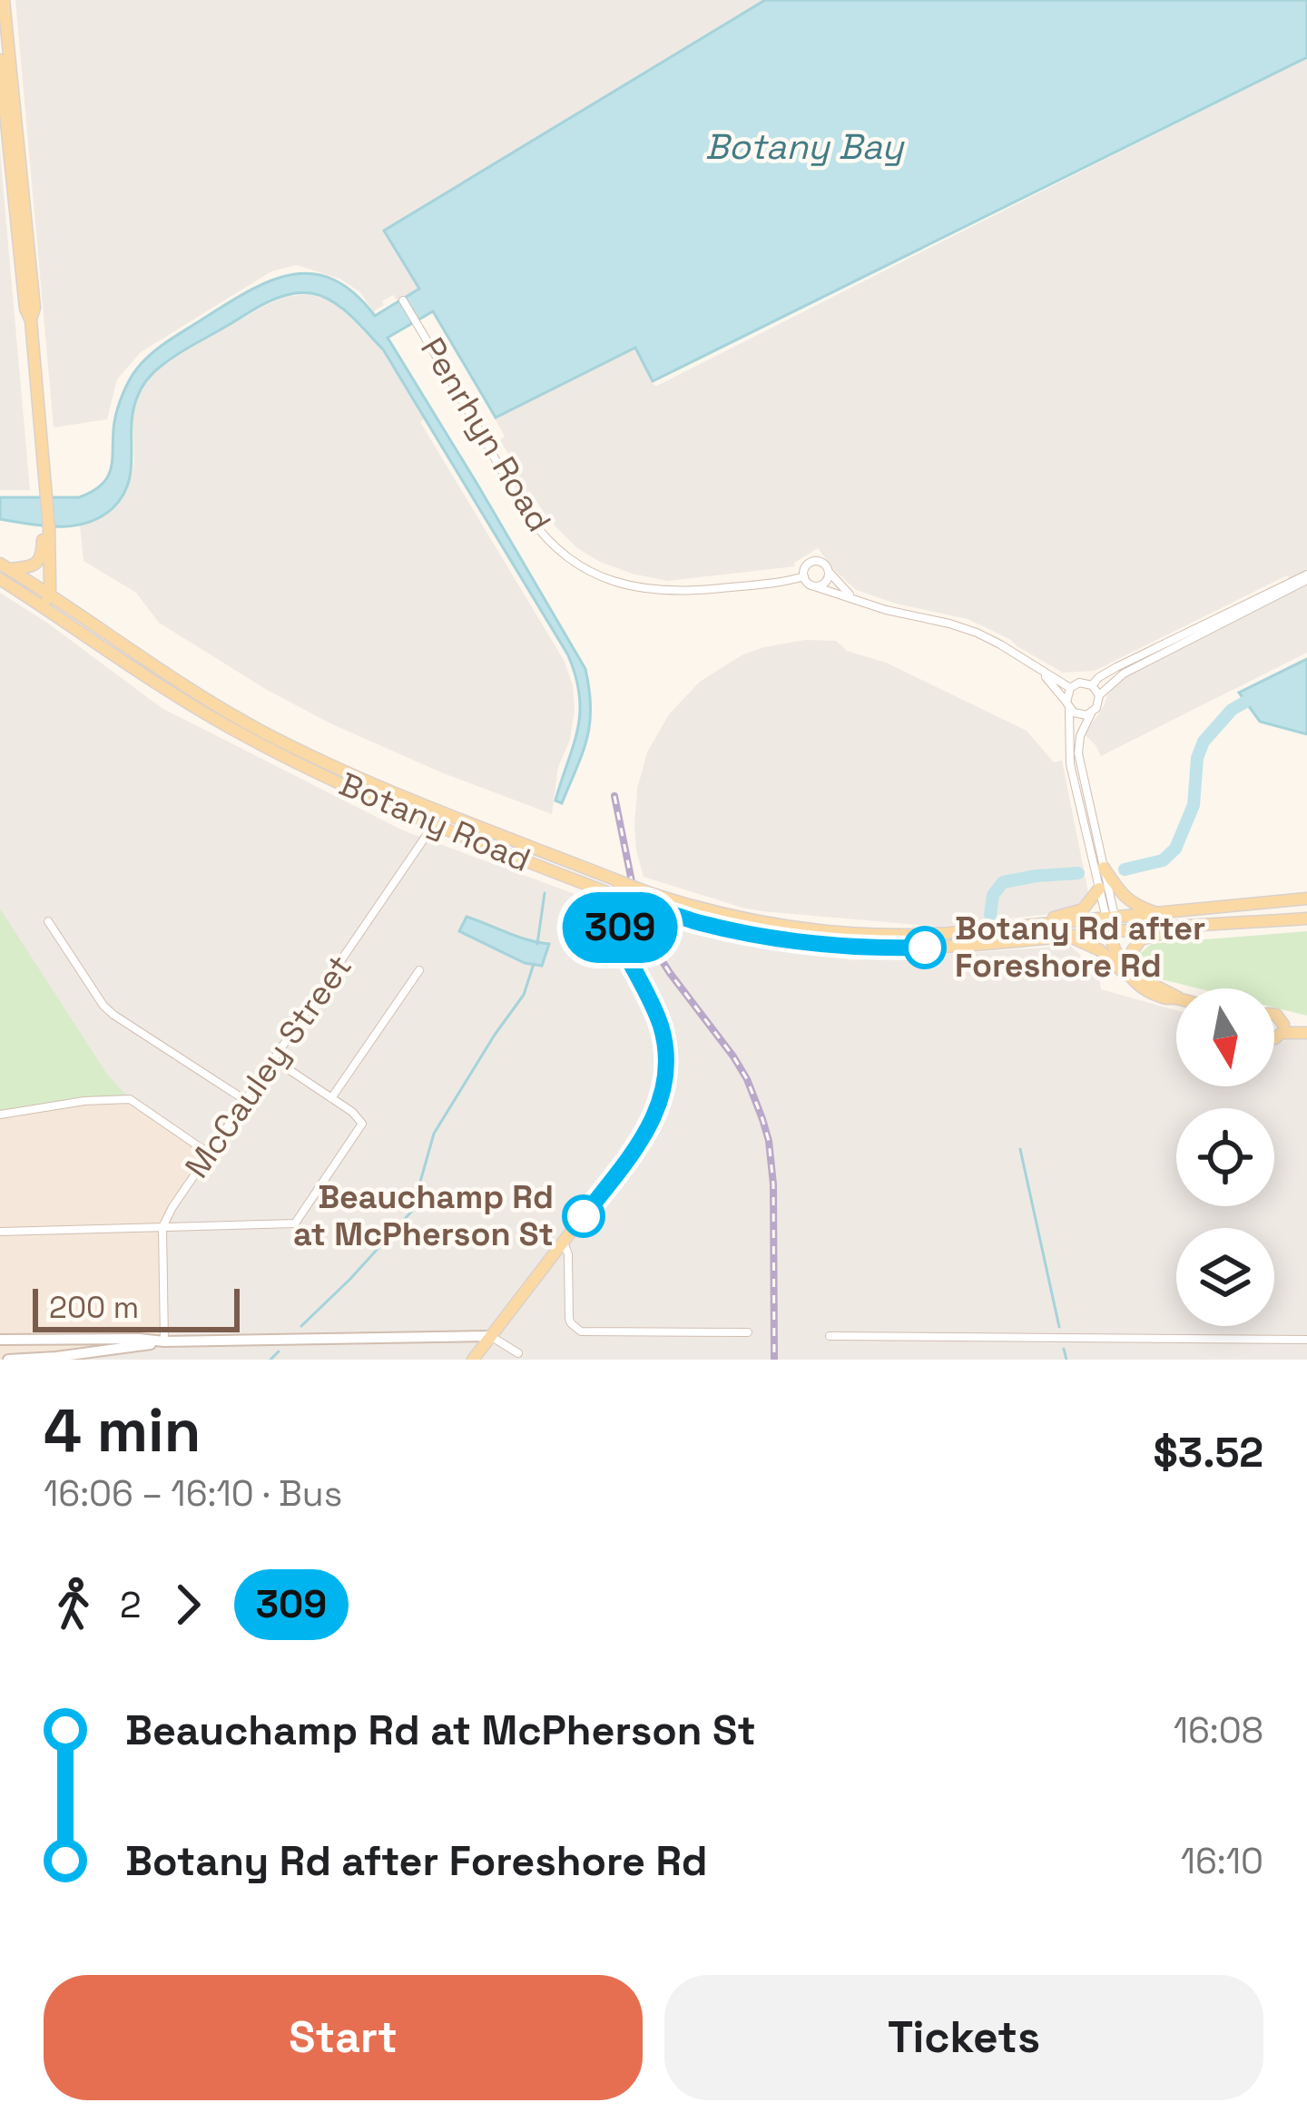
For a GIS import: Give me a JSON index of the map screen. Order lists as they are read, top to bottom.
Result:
{
  "streets": {
    "main road": ["Botany Road"],
    "street": ["Penrhyn Road", "McCauley Street"]
  },
  "crossings": [
    ["Botany Road", "McCauley Street"]
  ],
  "water": ["Botany Bay"],
  "places": ["Botany Rd after Foreshore Rd", "Beauchamp Rd at McPherson St"],
  "lines": ["bus line 309"],
  "scale_bar": "200 m",
  "north": "bottom",
  "page": {
    "on_map": "309",
    "scale": "200 m",
    "heading": ["4 min", "16:06 – 16:10 · Bus", "$3.52"],
    "legs": ["2", "309"],
    "list": [
      {
        "name": "Beauchamp Rd at McPherson St",
        "value": "16:08"
      },
      {
        "name": "Botany Rd after Foreshore Rd",
        "value": "16:10"
      }
    ],
    "buttons": ["Start", "Tickets"]
  }
}
